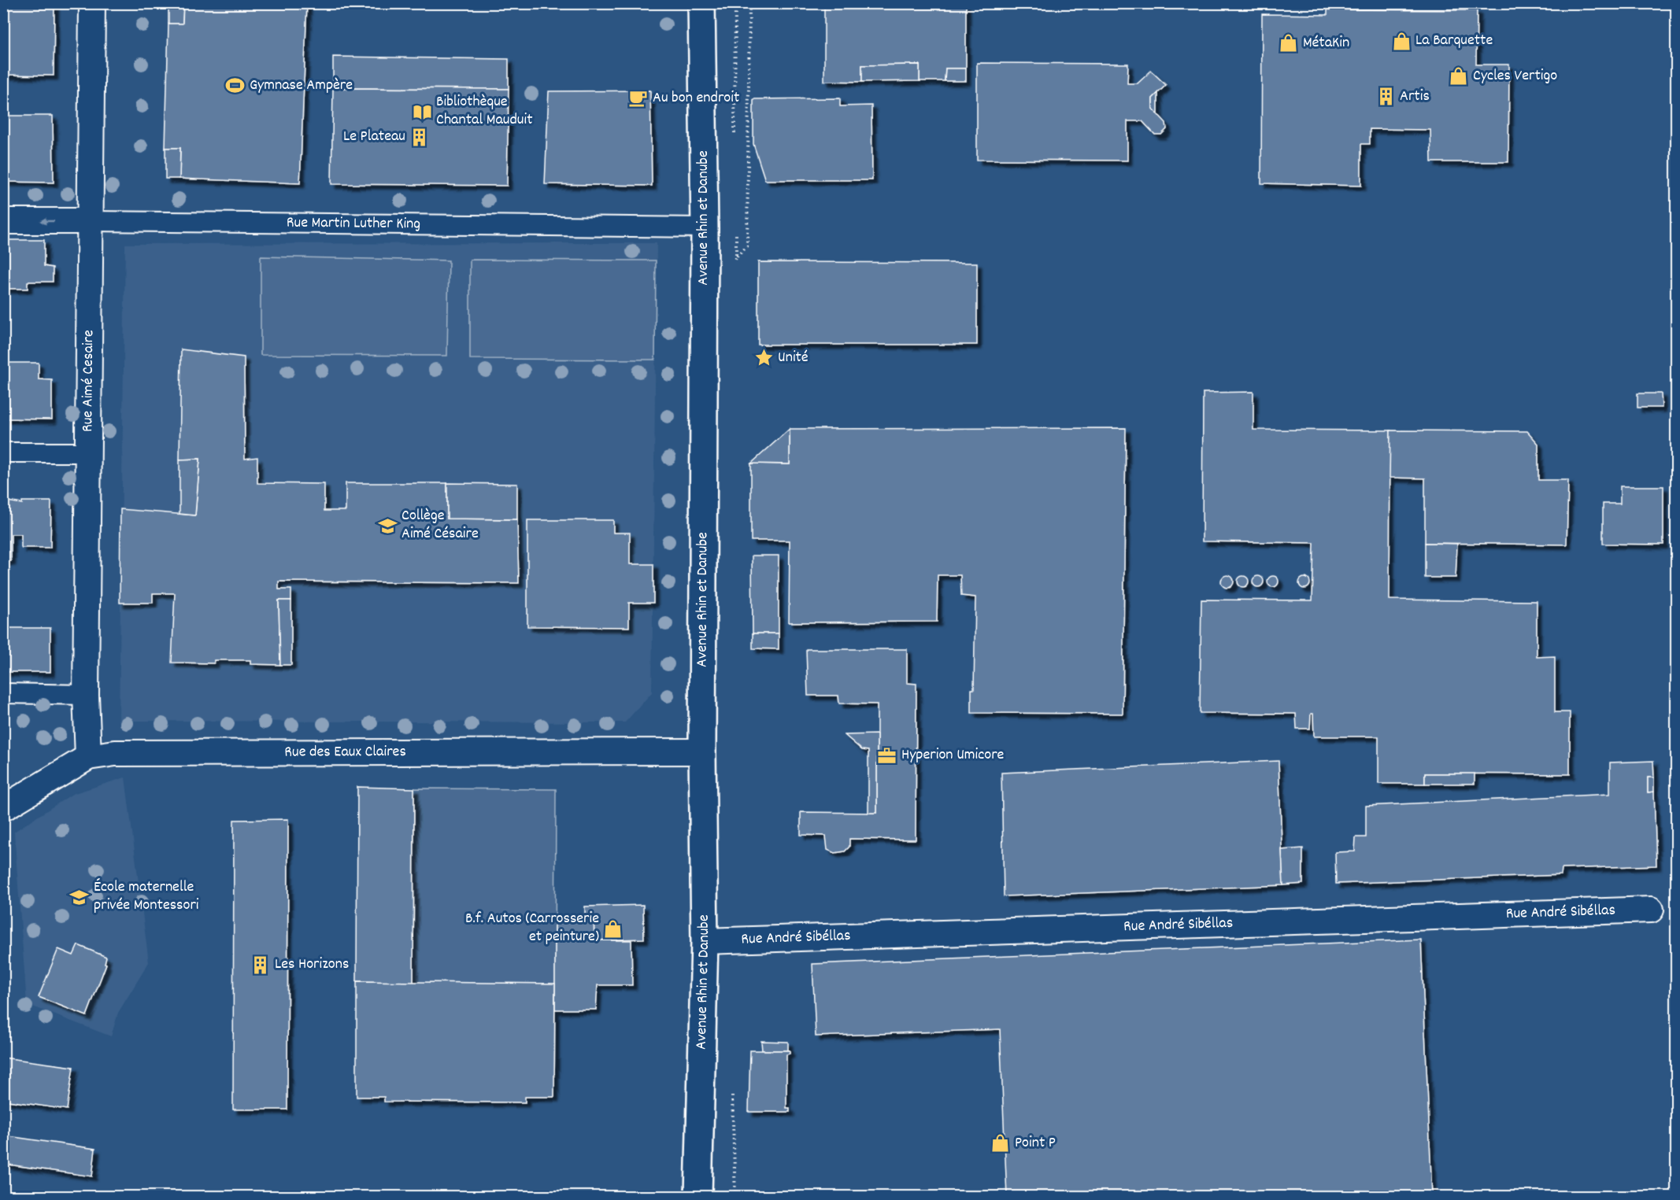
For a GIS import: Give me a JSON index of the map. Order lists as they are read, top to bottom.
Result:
{
  "streets": {
    "street": [
      "Avenue Rhin et Danube",
      "Rue Martin Luther King",
      "Rue Aimé Cesaire",
      "Rue des Eaux Claires",
      "Rue André Sibéllas"
    ]
  },
  "crossings": [
    ["Avenue Rhin et Danube", "Rue Martin Luther King"],
    ["Avenue Rhin et Danube", "Rue des Eaux Claires"],
    ["Avenue Rhin et Danube", "Rue André Sibéllas"],
    ["Rue Martin Luther King", "Rue Aimé Cesaire"],
    ["Rue Aimé Cesaire", "Rue des Eaux Claires"]
  ],
  "places": {
    "shop": [
      "La Barquette",
      "MétaKin",
      "Cycles Vertigo",
      "B.f. Autos (Carrosserie et peinture)",
      "Point P"
    ],
    "sports": ["Gymnase Ampère"],
    "building": ["Artis", "Le Plateau", "Les Horizons"],
    "cafe": ["Au bon endroit"],
    "library": ["Bibliothèque Chantal Mauduit"],
    "place": ["Unité"],
    "school or university": ["Collège Aimé Césaire", "École maternelle privée Montessori"],
    "office": ["Hyperion Umicore"]
  }
}
